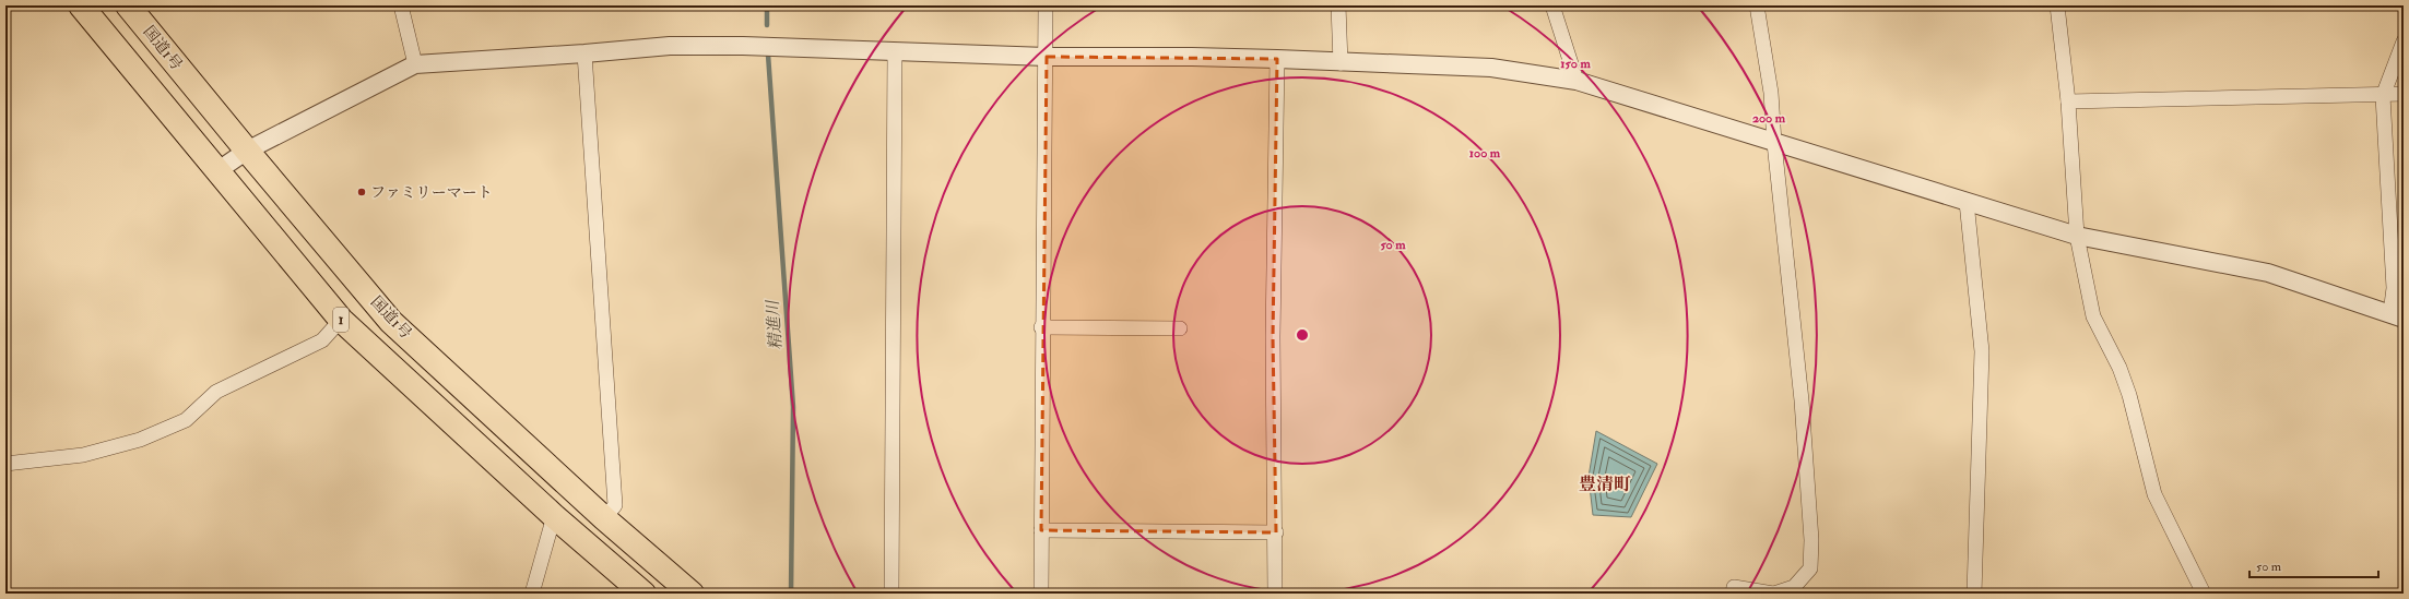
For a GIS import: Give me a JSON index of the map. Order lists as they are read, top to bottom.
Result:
{
  "streets": {
    "highway": ["国道1号", "1"]
  },
  "districts": ["豊清町"],
  "water": ["精進川"],
  "places": ["ファミリーマート"],
  "scale_bar": "50 m",
  "rings": [
    "150 m",
    "200 m",
    "100 m",
    "50 m"
  ]
}
